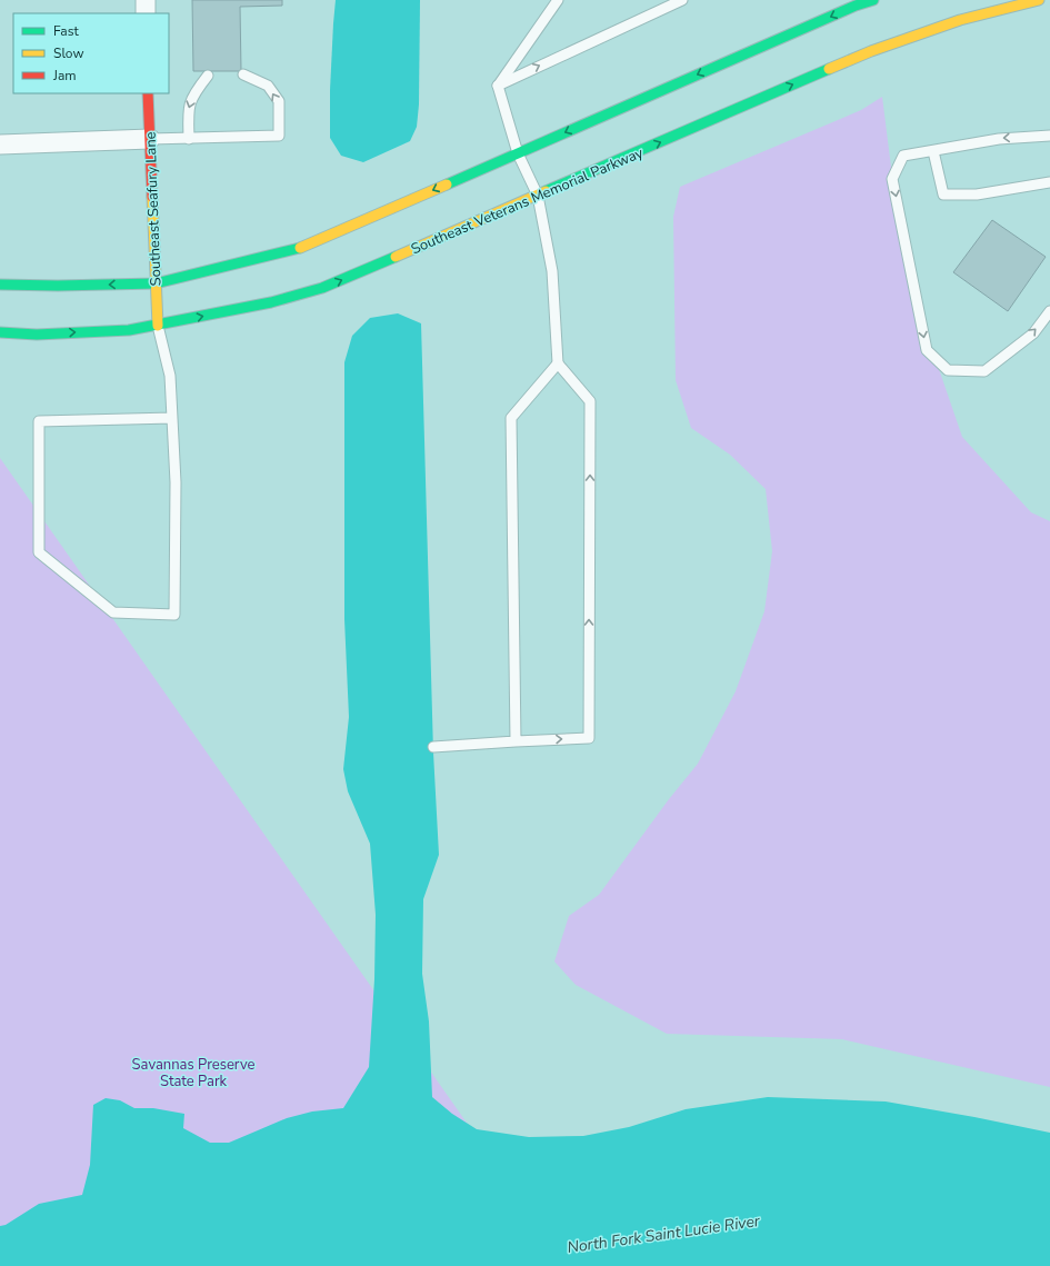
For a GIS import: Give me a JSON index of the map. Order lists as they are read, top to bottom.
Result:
{
  "streets": {
    "main road": ["Southeast Veterans Memorial Parkway", "Southeast Seafury Lane"]
  },
  "crossings": [
    ["Southeast Veterans Memorial Parkway", "Southeast Seafury Lane"]
  ],
  "water": ["North Fork Saint Lucie River"],
  "parks": ["Savannas Preserve State Park"],
  "legend": ["Fast", "Slow", "Jam"]
}
